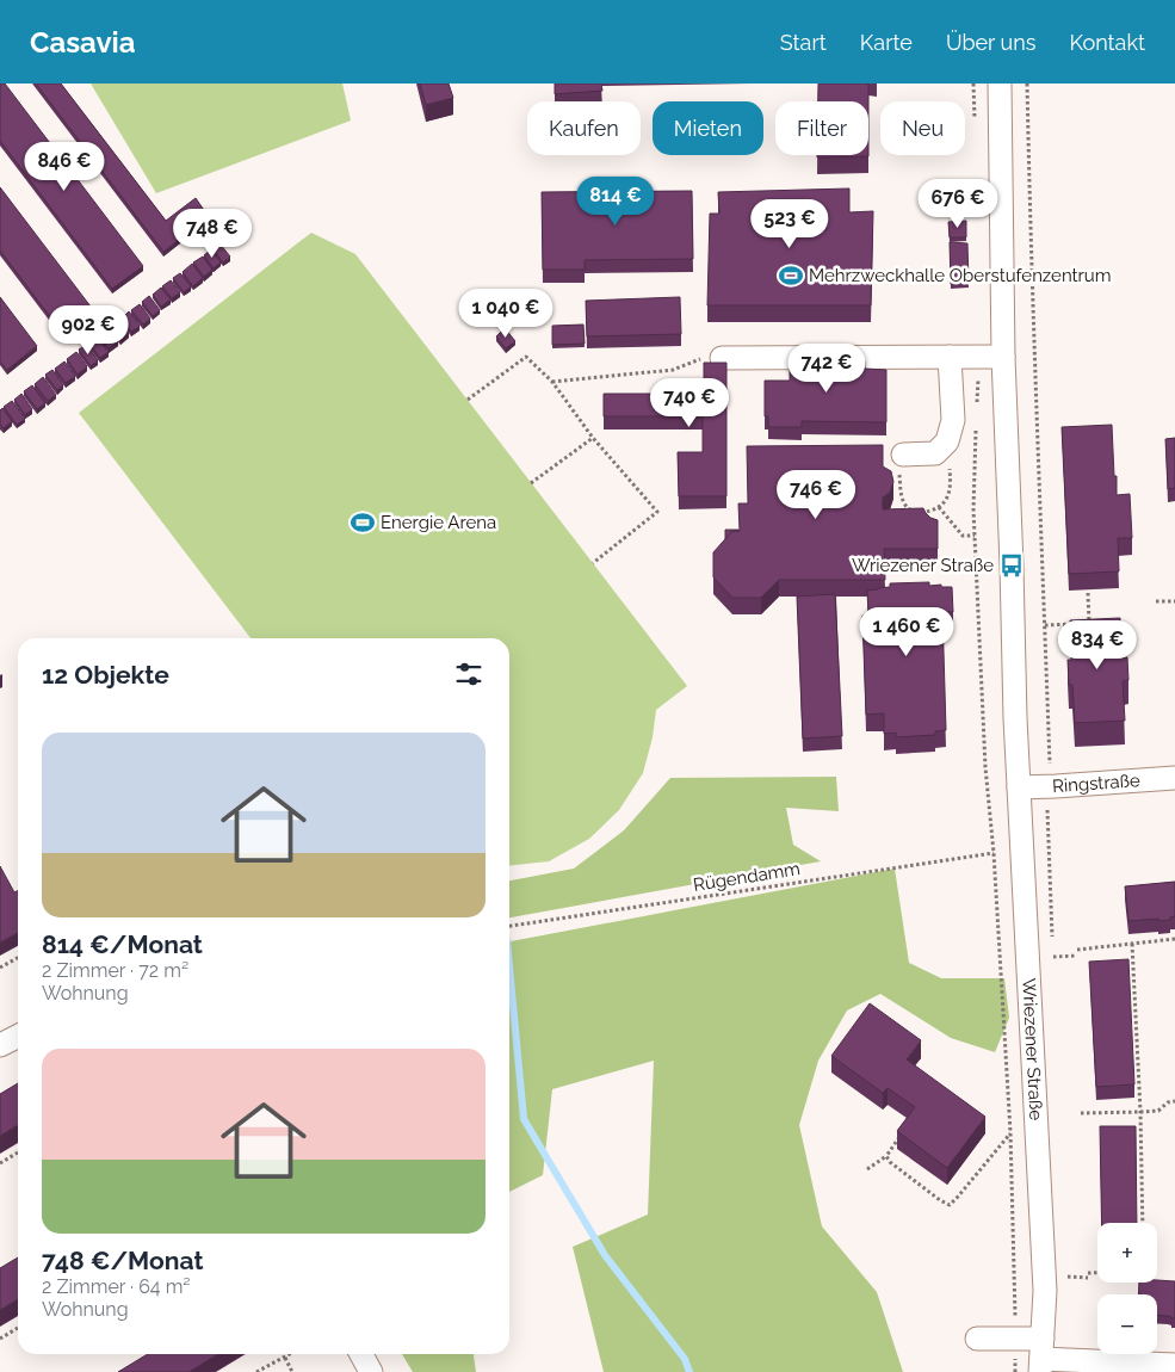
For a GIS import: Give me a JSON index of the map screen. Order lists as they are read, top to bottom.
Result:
{
  "streets": {
    "street": ["Ringstraße", "Wriezener Straße"],
    "path": ["Rügendamm"]
  },
  "crossings": [
    ["Ringstraße", "Wriezener Straße"]
  ],
  "places": {
    "sports": ["Mehrzweckhalle Oberstufenzentrum", "Energie Arena"],
    "bus stop": ["Wriezener Straße"]
  },
  "page": {
    "header": "Casavia",
    "nav": [
      "Start",
      "Karte",
      "Über uns",
      "Kontakt"
    ],
    "chip": [
      "Kaufen",
      "Mieten",
      "Filter",
      "Neu"
    ],
    "price": [
      "846 €",
      "814 €",
      "676 €",
      "523 €",
      "748 €",
      "1 040 €",
      "902 €",
      "742 €",
      "740 €",
      "746 €",
      "1 460 €",
      "834 €"
    ],
    "heading": "12 Objekte",
    "list": [
      {
        "name": "814 €/Monat",
        "note": "2 Zimmer · 72 m² · Wohnung"
      },
      {
        "name": "748 €/Monat",
        "note": "2 Zimmer · 64 m² · Wohnung"
      }
    ],
    "map_buttons": ["+", "−"]
  }
}
